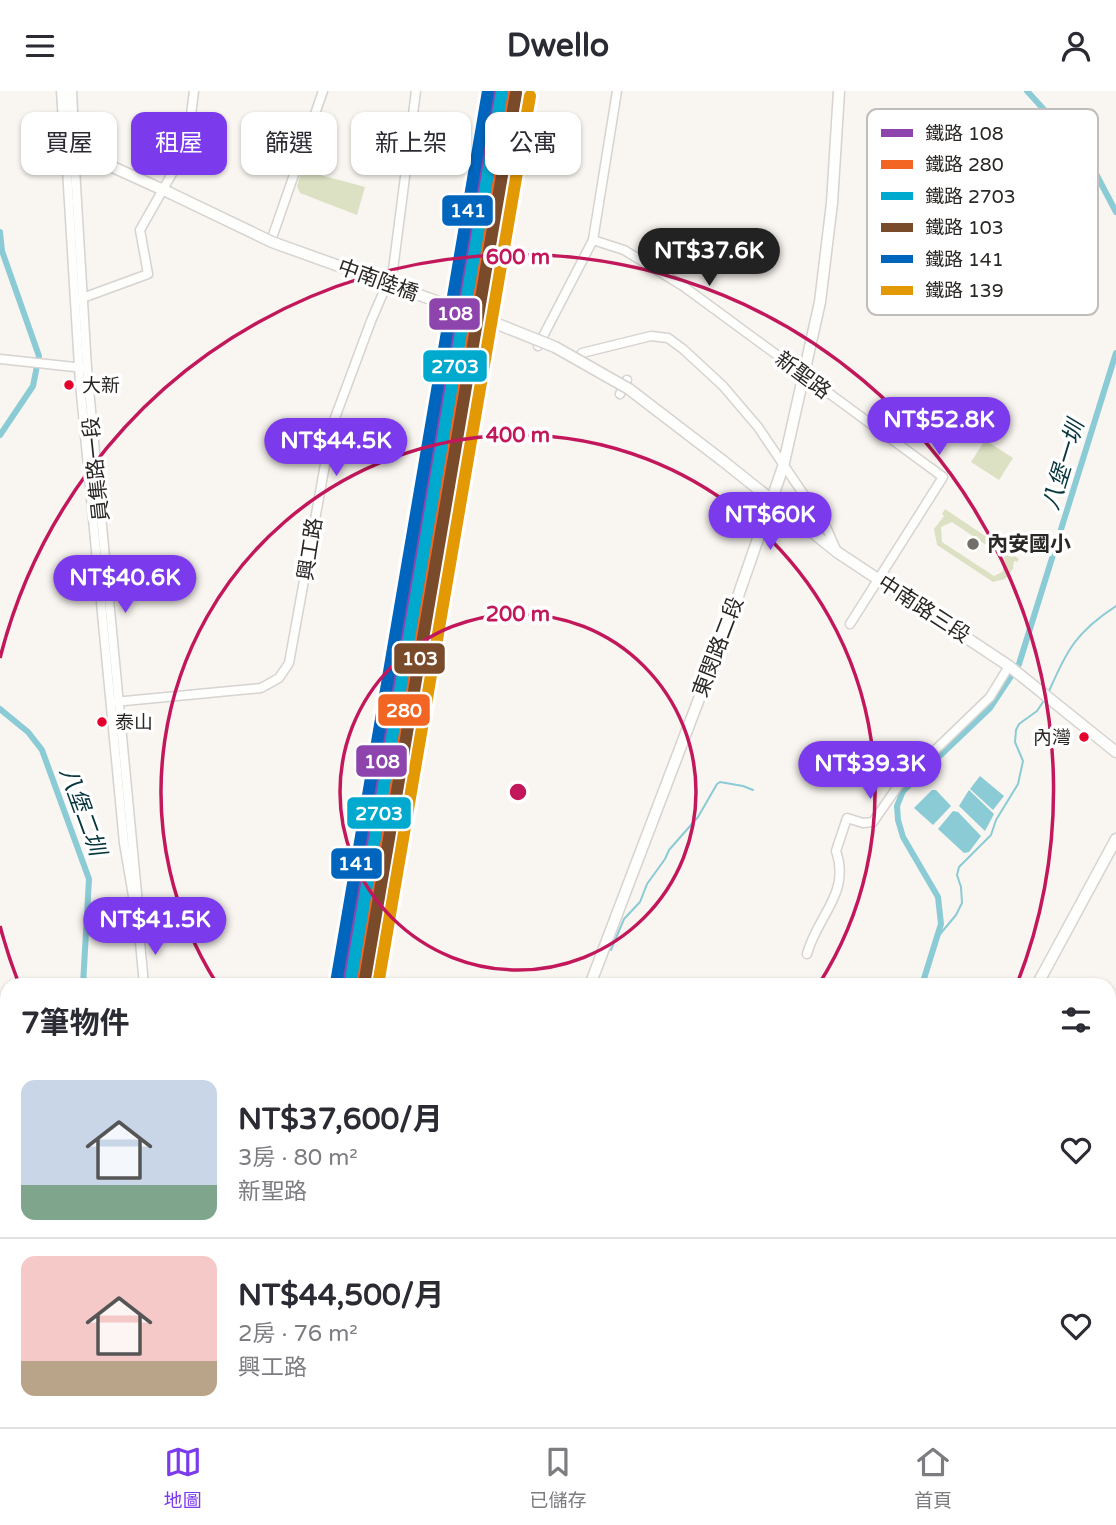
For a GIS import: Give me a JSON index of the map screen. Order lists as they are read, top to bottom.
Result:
{
  "streets": {
    "main road": ["中南陸橋", "中南路三段", "東閔路二段"],
    "street": ["新聖路", "員集路一段", "興工路"]
  },
  "crossings": [
    ["中南陸橋", "中南路三段"],
    ["新聖路", "中南路三段"],
    ["新聖路", "東閔路二段"],
    ["員集路一段", "興工路"],
    ["中南路三段", "東閔路二段"]
  ],
  "water": ["八堡一圳", "八堡二圳"],
  "places": [
    "大新",
    "內安國小",
    "泰山",
    "內灣"
  ],
  "lines": [
    "rail line 108",
    "rail line 2703",
    "rail line 141",
    "rail line 280",
    "rail line 103",
    "rail line 139"
  ],
  "legend": [
    "鐵路 108",
    "鐵路 280",
    "鐵路 2703",
    "鐵路 103",
    "鐵路 141",
    "鐵路 139"
  ],
  "page": {
    "header": "Dwello",
    "chip": [
      "買屋",
      "租屋",
      "篩選",
      "新上架",
      "公寓"
    ],
    "price": [
      "NT$37.6K",
      "NT$52.8K",
      "NT$44.5K",
      "NT$60K",
      "NT$40.6K",
      "NT$39.3K",
      "NT$41.5K"
    ],
    "heading": "7筆物件",
    "list": [
      {
        "name": "NT$37,600/月",
        "note": "3房 · 80 m² · 新聖路"
      },
      {
        "name": "NT$44,500/月",
        "note": "2房 · 76 m² · 興工路"
      }
    ],
    "tabs": ["地圖", "已儲存", "首頁"]
  },
  "rings": ["600 m", "400 m", "200 m"]
}
